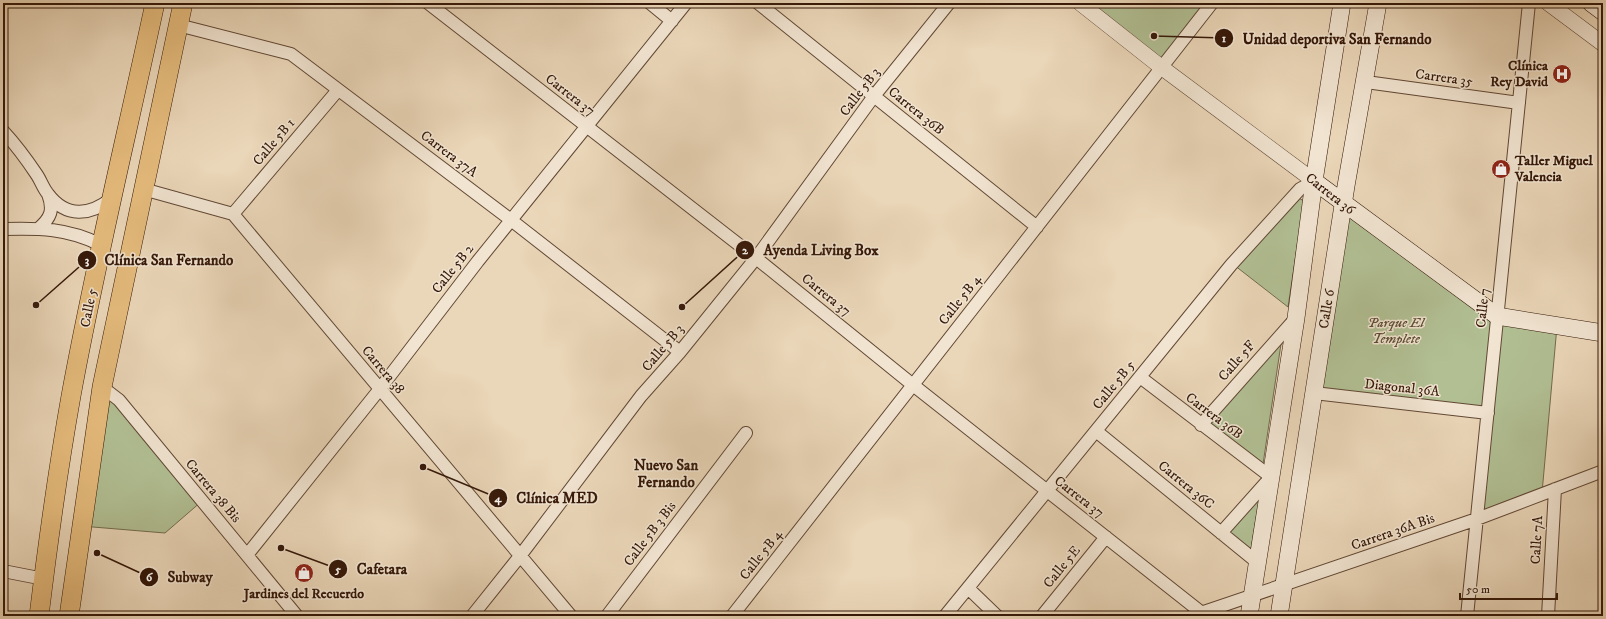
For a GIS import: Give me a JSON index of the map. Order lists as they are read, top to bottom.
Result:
{
  "streets": {
    "main road": ["Carrera 36", "Calle 5", "Calle 6"],
    "street": [
      "Carrera 35",
      "Calle 5B 3",
      "Carrera 37",
      "Carrera 36B",
      "Calle 5B 1",
      "Carrera 37A",
      "Calle 5B 2",
      "Calle 5B 4",
      "Calle 7",
      "Calle 5F",
      "Carrera 38",
      "Calle 5B 5",
      "Diagonal 36A",
      "Carrera 36C",
      "Carrera 38 Bis",
      "Carrera 36A Bis",
      "Calle 5B 3 Bis",
      "Calle 7A",
      "Calle 5E"
    ]
  },
  "crossings": [
    ["Carrera 35", "Calle 7"],
    ["Carrera 35", "Calle 6"],
    ["Calle 5B 3", "Carrera 37"],
    ["Calle 5B 3", "Carrera 36B"],
    ["Calle 5B 3", "Carrera 37A"],
    ["Calle 5B 3", "Carrera 38"],
    ["Carrera 37", "Calle 5B 2"],
    ["Carrera 37", "Calle 5B 4"],
    ["Carrera 37", "Calle 5B 5"],
    ["Carrera 37", "Carrera 36A Bis"],
    ["Carrera 37", "Calle 5E"],
    ["Carrera 36B", "Calle 5B 4"],
    ["Carrera 36B", "Calle 6"],
    ["Carrera 36B", "Calle 5F"],
    ["Carrera 36B", "Calle 5B 5"],
    ["Calle 5B 1", "Carrera 37A"],
    ["Calle 5B 1", "Carrera 38"],
    ["Carrera 37A", "Calle 5B 2"],
    ["Carrera 37A", "Calle 5"],
    ["Carrera 36", "Calle 5B 4"],
    ["Carrera 36", "Calle 7"],
    ["Carrera 36", "Calle 6"],
    ["Carrera 36", "Calle 5B 5"],
    ["Calle 5B 2", "Carrera 38"],
    ["Calle 5B 2", "Carrera 38 Bis"],
    ["Calle 5", "Carrera 38 Bis"],
    ["Calle 7", "Diagonal 36A"],
    ["Calle 7", "Carrera 36A Bis"],
    ["Calle 6", "Calle 5F"],
    ["Calle 6", "Calle 5B 5"],
    ["Calle 6", "Diagonal 36A"],
    ["Calle 6", "Carrera 36C"],
    ["Calle 6", "Carrera 36A Bis"],
    ["Calle 5B 5", "Carrera 36C"],
    ["Carrera 36A Bis", "Calle 7A"]
  ],
  "districts": ["Nuevo San Fernando"],
  "parks": ["Parque El Templete"],
  "places": {
    "other": [
      "Unidad deportiva San Fernando",
      "Clínica San Fernando",
      "Ayenda Living Box",
      "Clínica MED",
      "Cafetara",
      "Subway"
    ],
    "hospital": ["Clínica Rey David"],
    "shop": ["Taller Miguel Valencia", "Jardines del Recuerdo"]
  },
  "scale_bar": "50 m"
}
